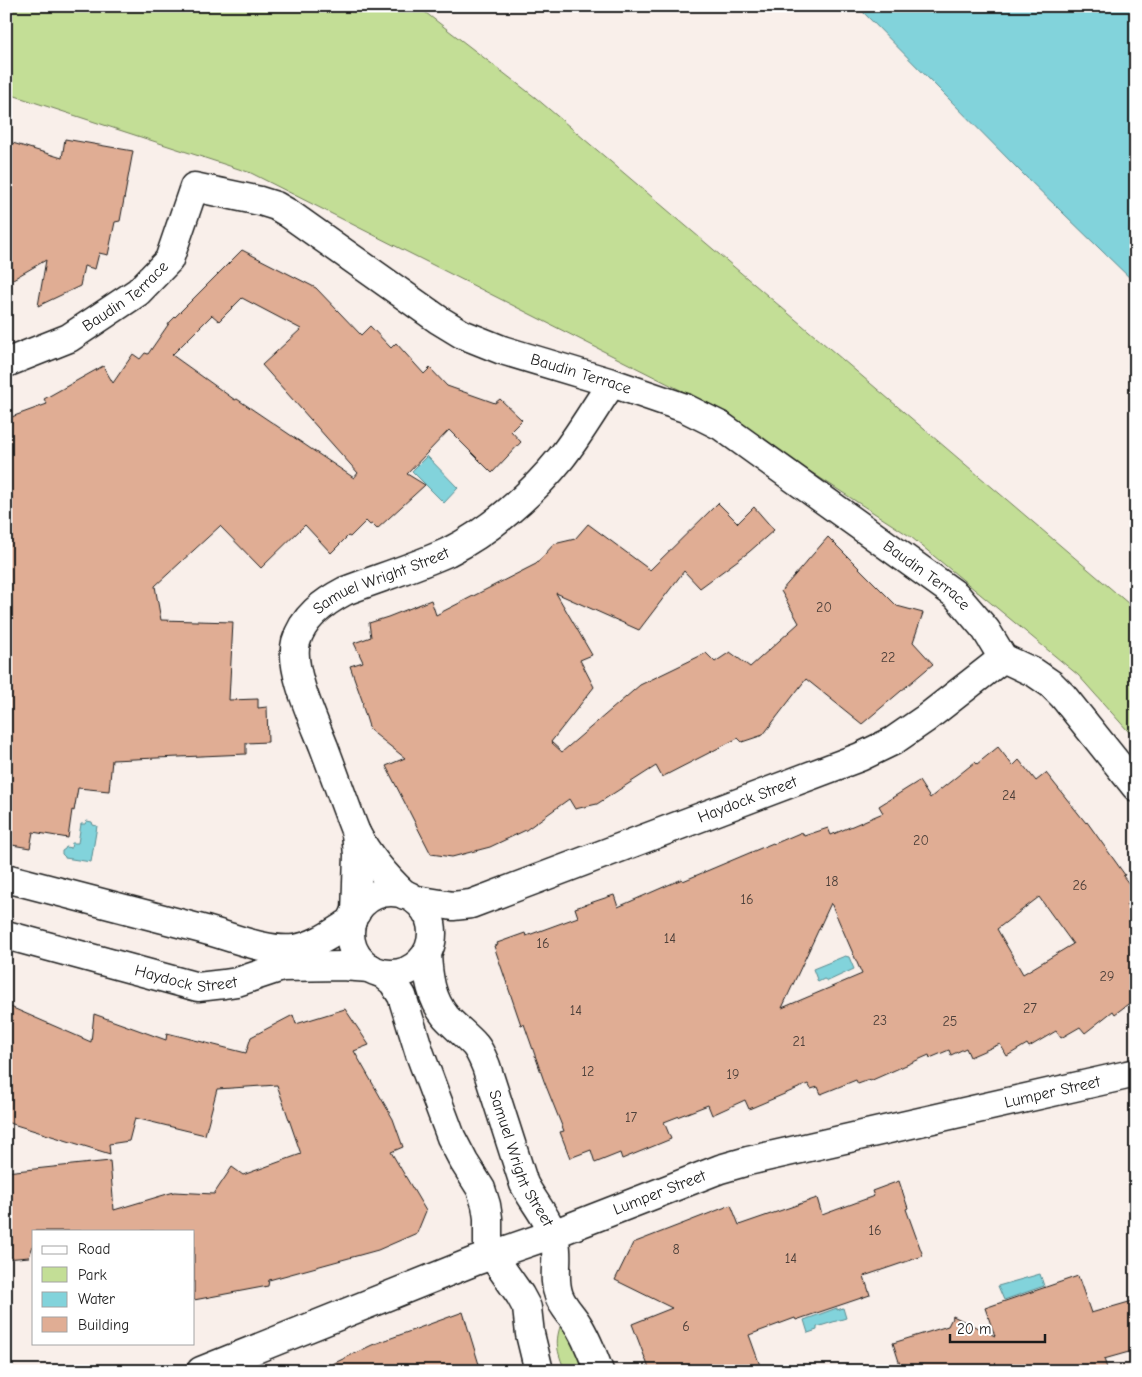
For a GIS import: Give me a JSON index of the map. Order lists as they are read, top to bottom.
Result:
{
  "streets": {
    "street": [
      "Baudin Terrace",
      "Samuel Wright Street",
      "Haydock Street",
      "Lumper Street"
    ]
  },
  "crossings": [
    ["Baudin Terrace", "Samuel Wright Street"],
    ["Baudin Terrace", "Haydock Street"],
    ["Samuel Wright Street", "Haydock Street"],
    ["Samuel Wright Street", "Lumper Street"]
  ],
  "house_numbers": [
    "20",
    "22",
    "24",
    "20",
    "18",
    "26",
    "16",
    "14",
    "16",
    "29",
    "27",
    "14",
    "23",
    "25",
    "21",
    "12",
    "19",
    "17",
    "16",
    "8",
    "14",
    "6"
  ],
  "legend": [
    "Road",
    "Park",
    "Water",
    "Building"
  ],
  "scale_bar": "20 m"
}
